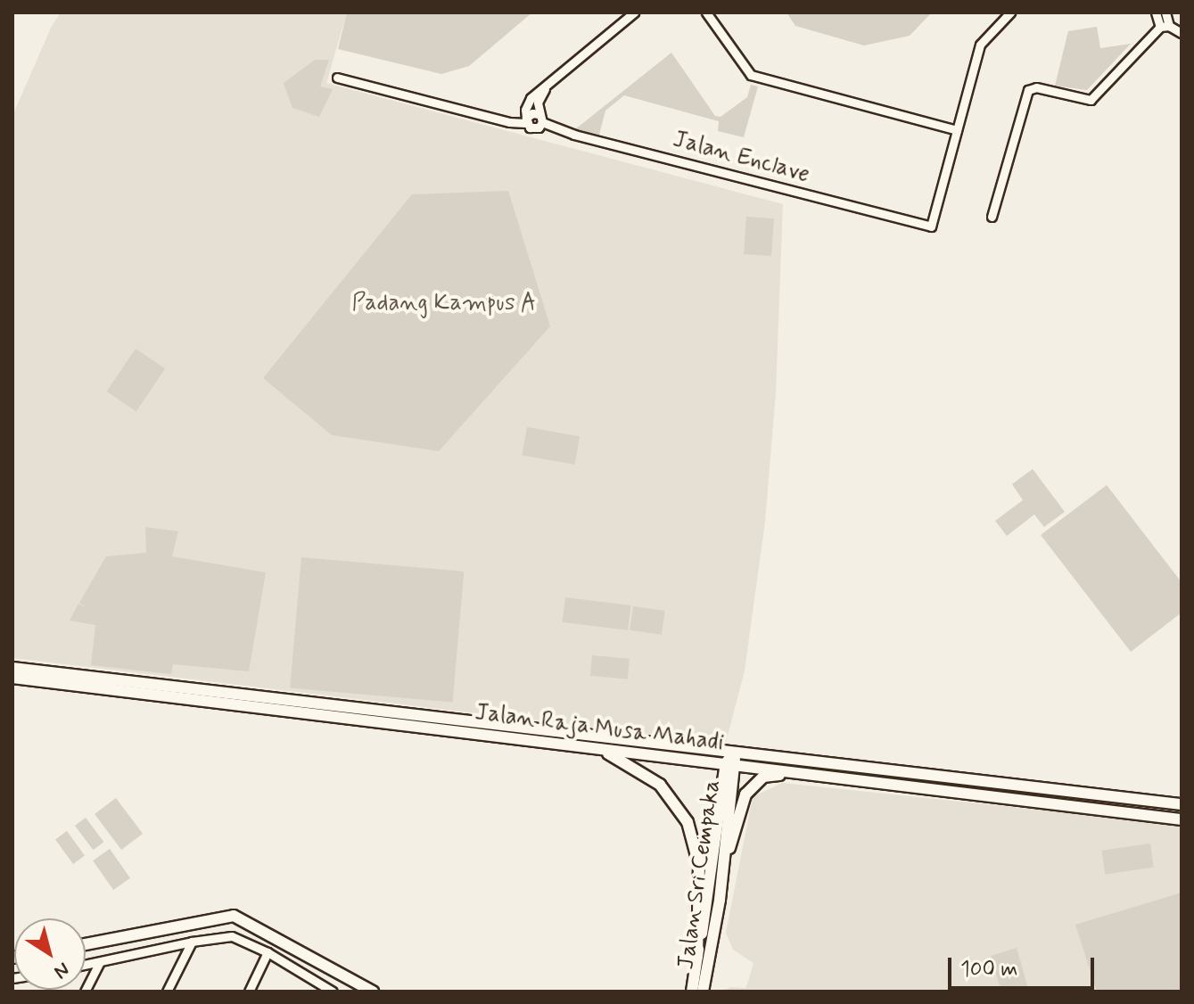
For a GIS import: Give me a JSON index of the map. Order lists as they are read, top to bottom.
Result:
{
  "streets": {
    "main road": ["Jalan Raja Musa Mahadi", "Jalan Sri Cempaka"],
    "street": ["Jalan Enclave"]
  },
  "crossings": [
    ["Jalan Raja Musa Mahadi", "Jalan Sri Cempaka"]
  ],
  "parks": ["Padang Kampus A"],
  "scale_bar": "100 m",
  "north": "bottom right"
}
